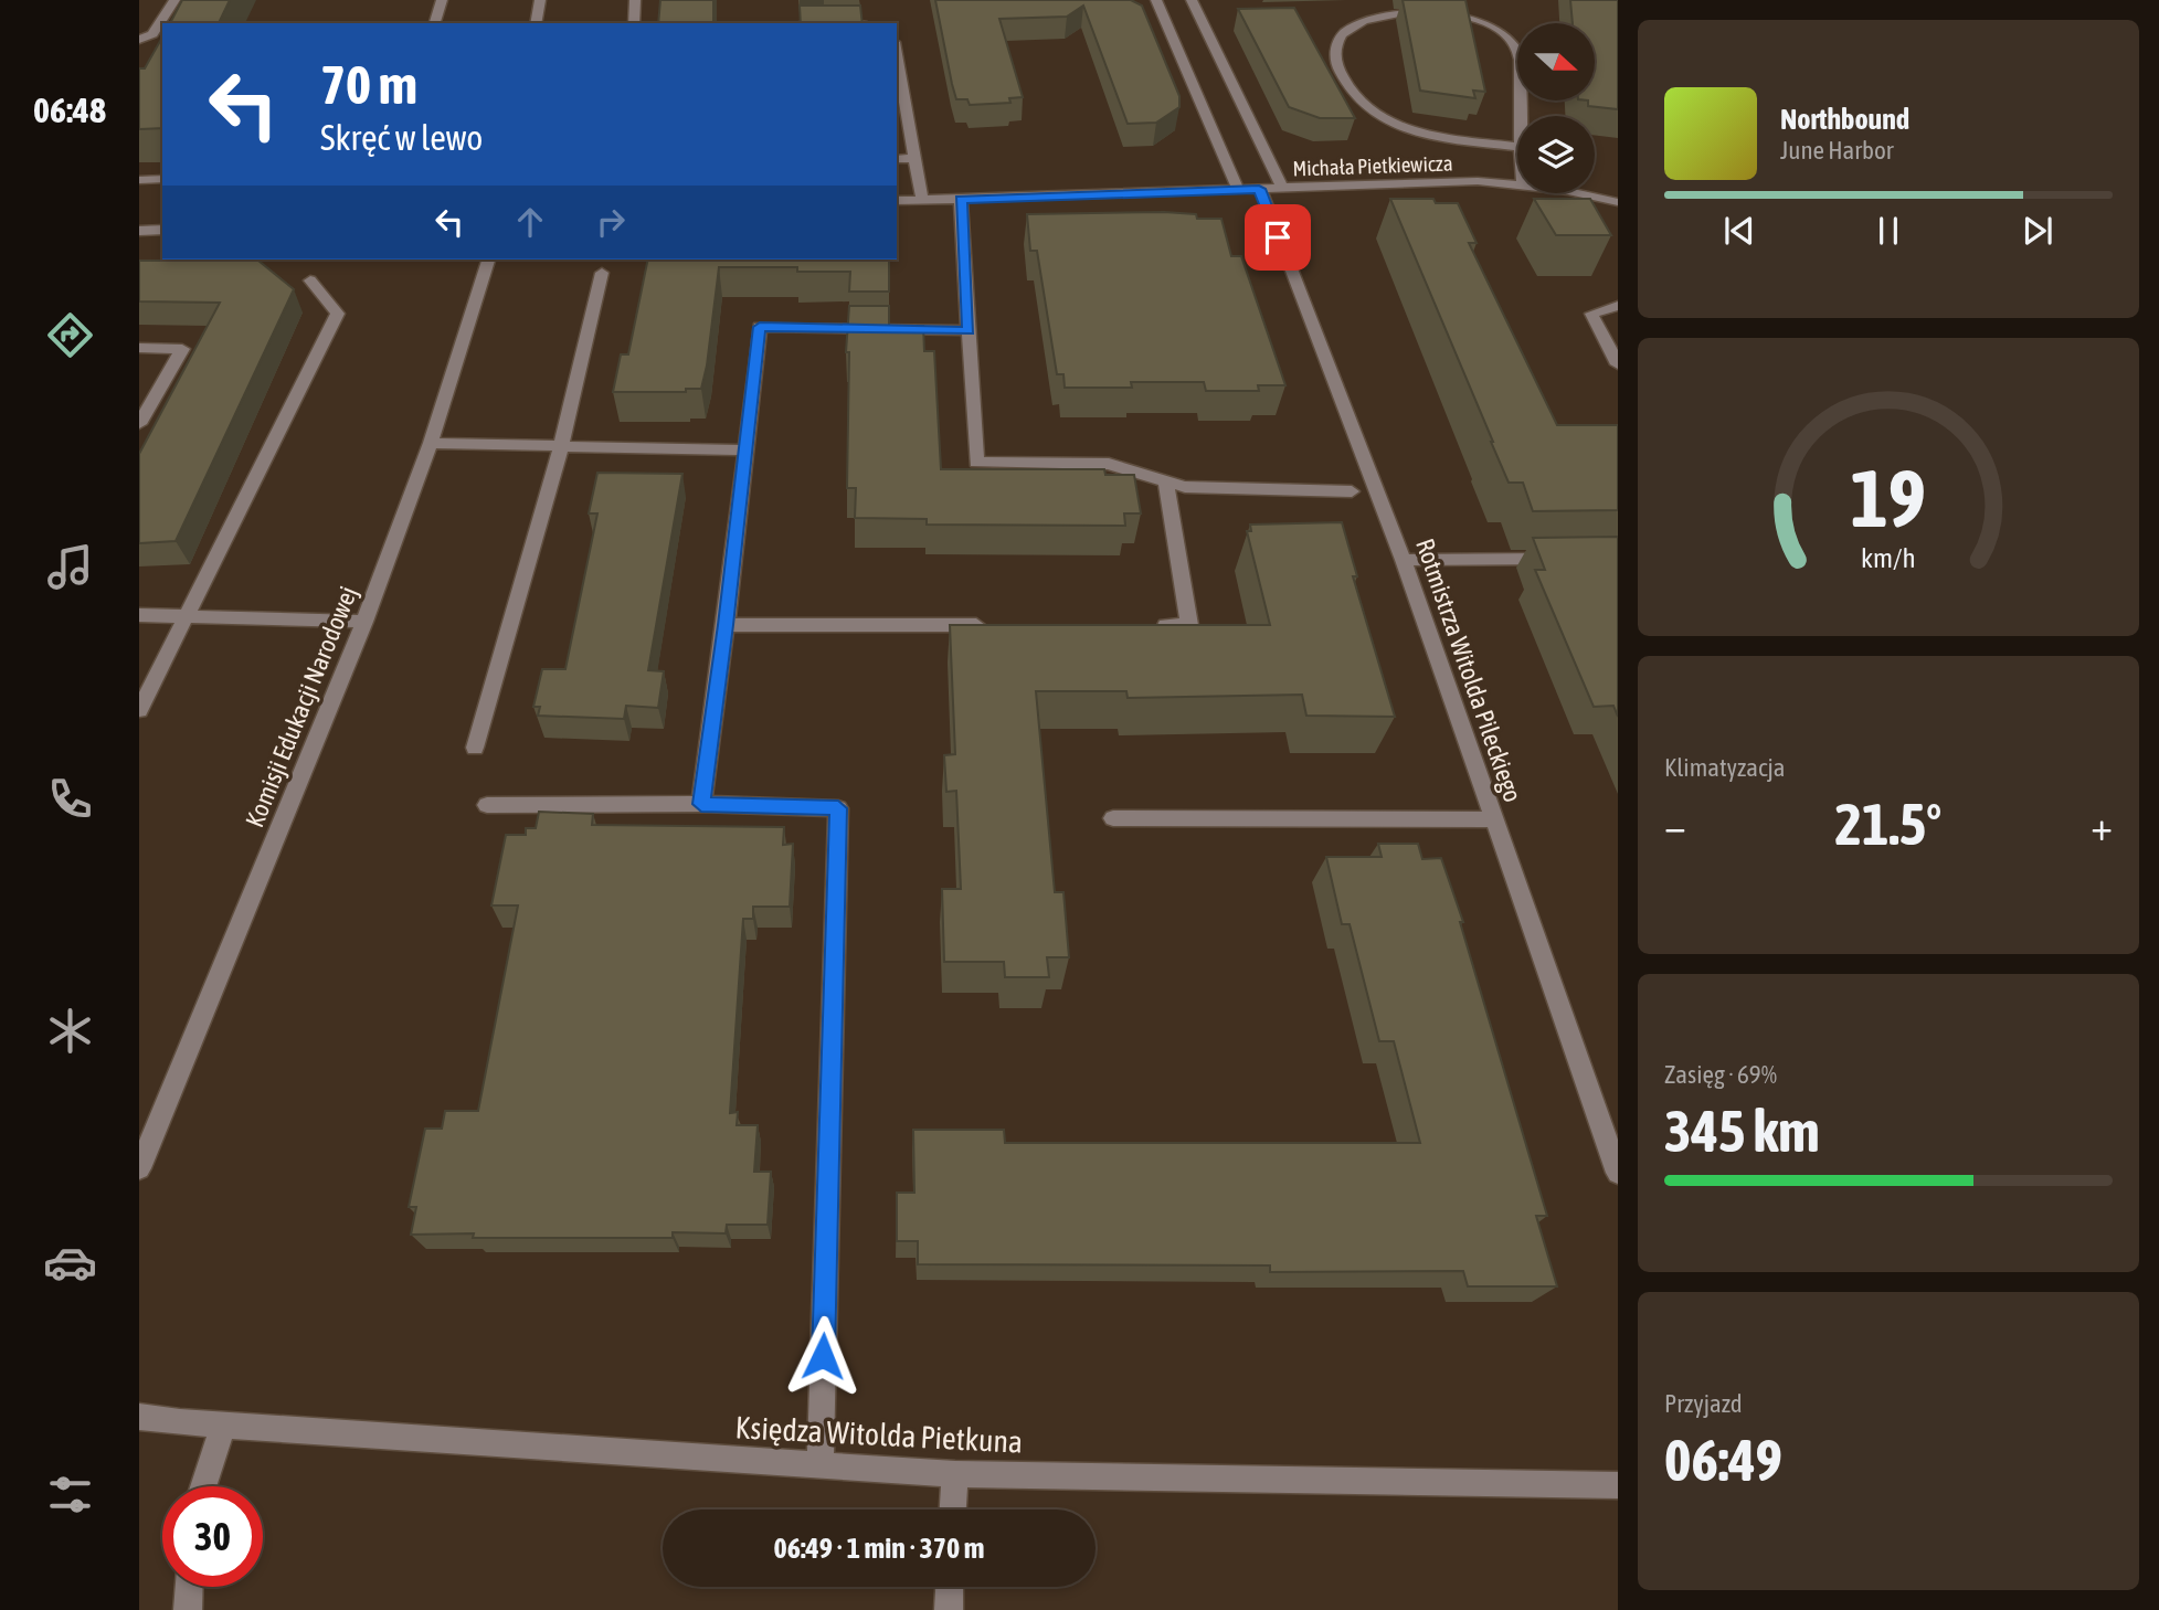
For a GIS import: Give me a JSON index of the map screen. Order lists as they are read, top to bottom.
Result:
{
  "streets": {
    "street": [
      "Michała Pietkiewicza",
      "Rotmistrza Witolda Pileckiego",
      "Komisji Edukacji Narodowej",
      "Księdza Witolda Pietkuna"
    ]
  },
  "crossings": [
    ["Michała Pietkiewicza", "Rotmistrza Witolda Pileckiego"]
  ],
  "north": "right",
  "page": {
    "tabs": "06:48",
    "turn": ["70 m", "Skręć w lewo"],
    "song": ["Northbound", "June Harbor"],
    "tile": [
      "Klimatyzacja",
      ["Zasięg · 69%", "345 km"],
      ["Przyjazd", "06:49"]
    ],
    "heat": ["−", "21.5°", "+"],
    "limit": "30",
    "trip": "06:49 · 1 min · 370 m",
    "gauge": ["19", "km/h"]
  }
}
